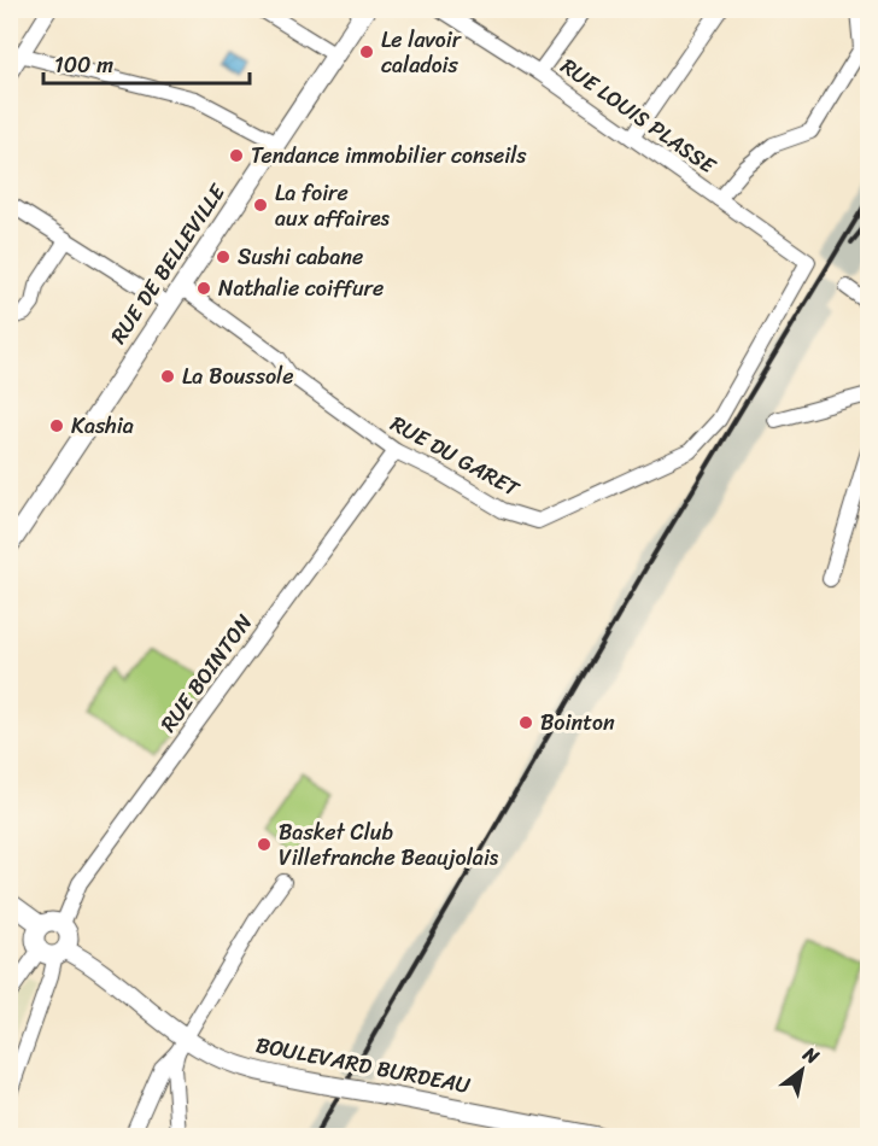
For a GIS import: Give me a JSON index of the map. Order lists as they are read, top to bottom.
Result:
{
  "streets": {
    "main road": ["RUE DE BELLEVILLE", "BOULEVARD BURDEAU"],
    "street": ["RUE LOUIS PLASSE", "RUE DU GARET", "RUE BOINTON"]
  },
  "crossings": [
    ["RUE LOUIS PLASSE", "RUE DU GARET"],
    ["RUE DE BELLEVILLE", "RUE DU GARET"],
    ["RUE DU GARET", "RUE BOINTON"]
  ],
  "places": [
    "Le lavoir caladois",
    "Tendance immobilier conseils",
    "La foire aux affaires",
    "Sushi cabane",
    "Nathalie coiffure",
    "La Boussole",
    "Kashia",
    "Bointon",
    "Basket Club Villefranche Beaujolais"
  ],
  "scale_bar": "100 m",
  "north": "top right"
}
